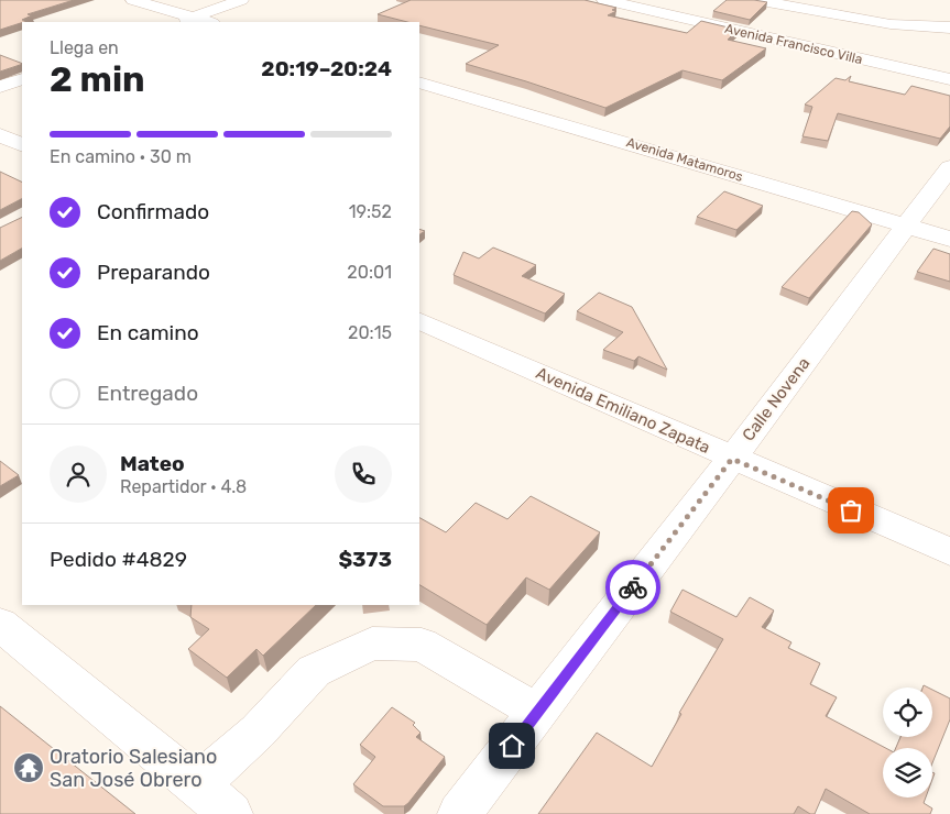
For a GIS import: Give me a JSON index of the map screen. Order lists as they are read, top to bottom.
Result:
{
  "streets": {
    "street": [
      "Avenida Francisco Villa",
      "Avenida Matamoros",
      "Calle Novena",
      "Avenida Emiliano Zapata"
    ]
  },
  "crossings": [
    ["Avenida Matamoros", "Calle Novena"],
    ["Calle Novena", "Avenida Emiliano Zapata"]
  ],
  "places": {
    "temple": ["Oratorio Salesiano San José Obrero"]
  },
  "page": {
    "heading": ["2 min", "Llega en", "20:19–20:24"],
    "panel": [
      "Mateo",
      "Repartidor · 4.8",
      "Pedido #4829",
      "$373"
    ],
    "bar": "En camino · 30 m",
    "list": [
      ["Confirmado", "19:52"],
      ["Preparando", "20:01"],
      ["En camino", "20:15"],
      "Entregado"
    ]
  }
}
